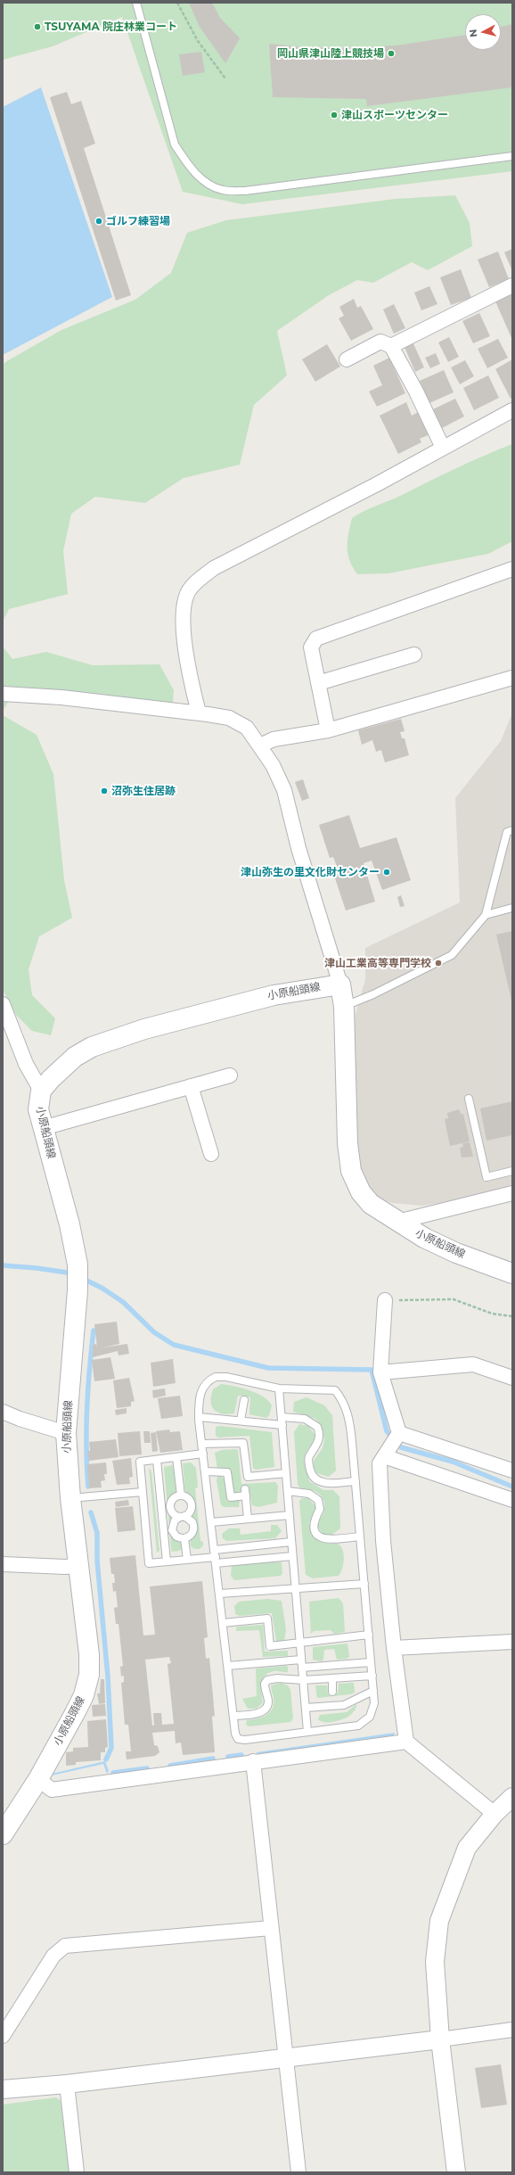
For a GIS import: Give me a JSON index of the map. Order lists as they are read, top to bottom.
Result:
{
  "streets": {
    "main road": ["小原船頭線"]
  },
  "places": [
    "TSUYAMA 院庄林業コート",
    "岡山県津山陸上競技場",
    "津山スポーツセンター",
    "ゴルフ練習場",
    "沼弥生住居跡",
    "津山弥生の里文化財センター",
    "津山工業高等専門学校"
  ],
  "north": "left"
}
